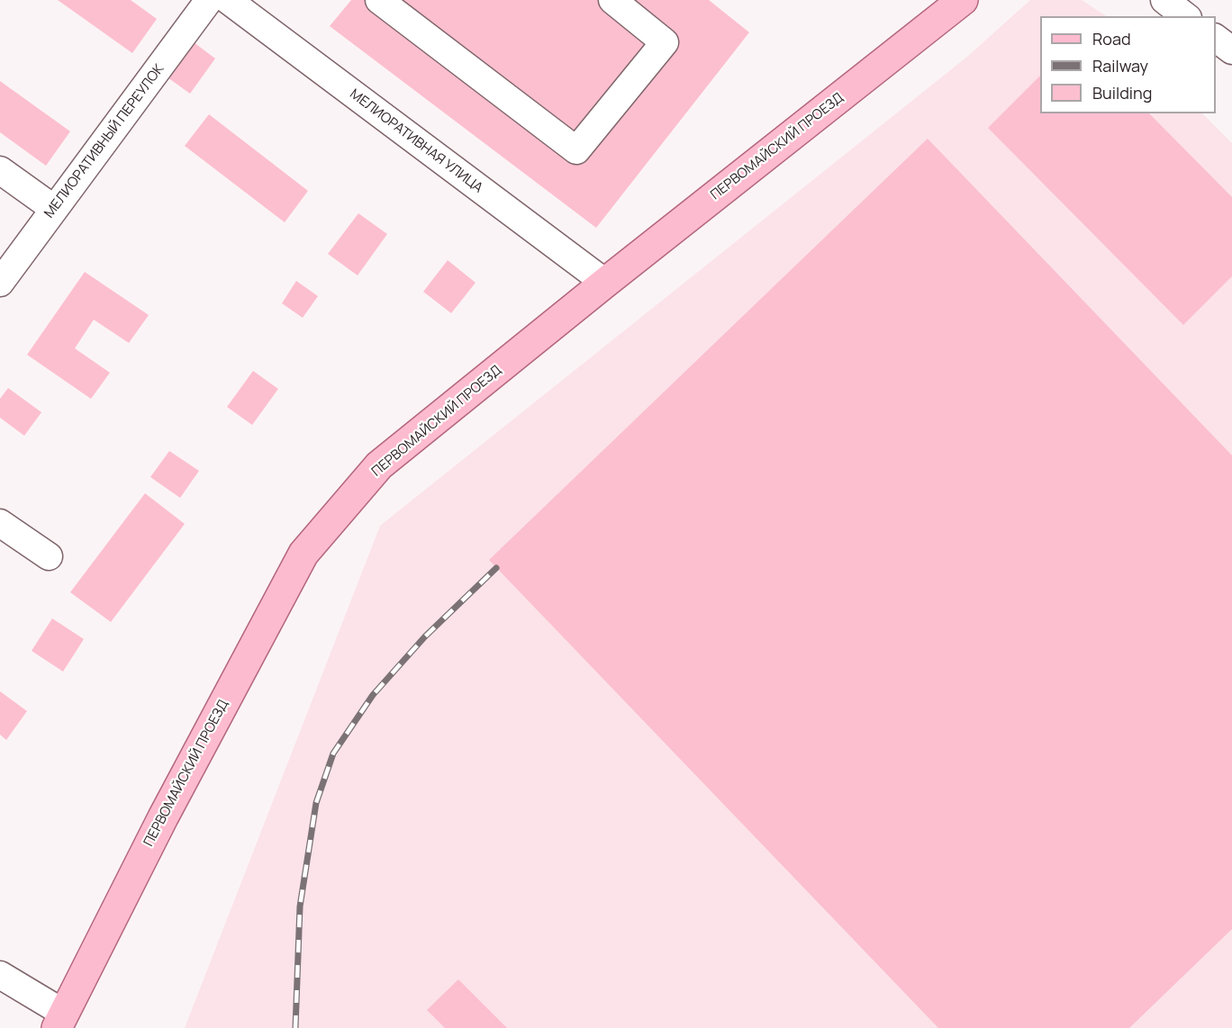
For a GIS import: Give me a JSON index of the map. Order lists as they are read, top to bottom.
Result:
{
  "streets": {
    "main road": ["ПЕРВОМАЙСКИЙ ПРОЕЗД"],
    "street": ["МЕЛИОРАТИВНЫЙ ПЕРЕУЛОК", "МЕЛИОРАТИВНАЯ УЛИЦА"]
  },
  "crossings": [
    ["МЕЛИОРАТИВНАЯ УЛИЦА", "ПЕРВОМАЙСКИЙ ПРОЕЗД"]
  ],
  "legend": ["Road", "Railway", "Building"]
}
